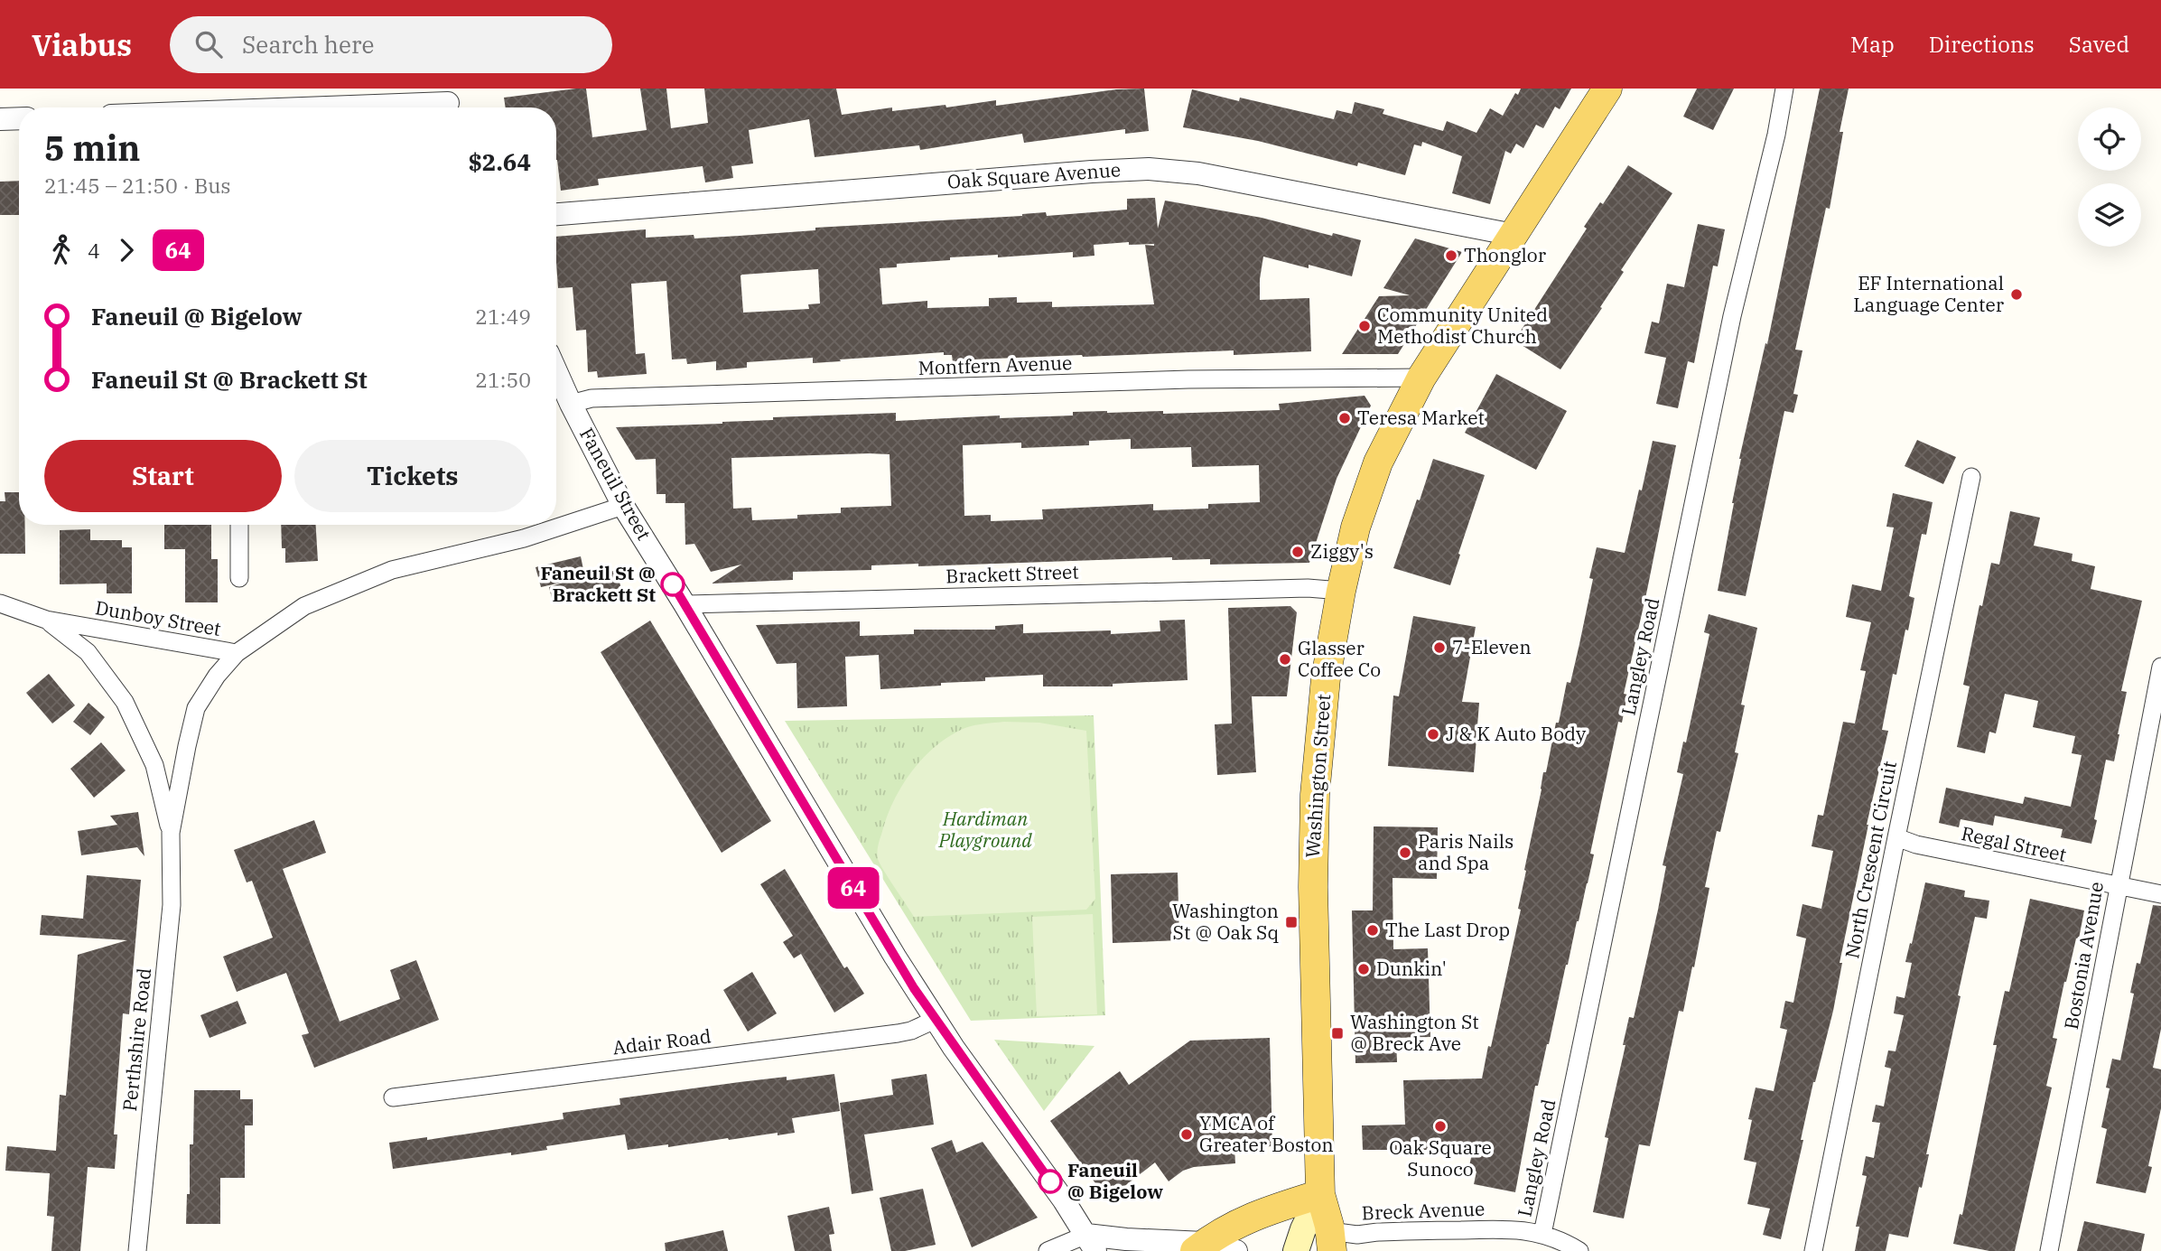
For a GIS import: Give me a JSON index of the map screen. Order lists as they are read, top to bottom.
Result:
{
  "streets": {
    "main road": ["Washington Street"],
    "street": [
      "Oak Square Avenue",
      "Montfern Avenue",
      "Faneuil Street",
      "Brackett Street",
      "Dunboy Street",
      "Langley Road",
      "Regal Street",
      "North Crescent Circuit",
      "Bostonia Avenue",
      "Perthshire Road",
      "Adair Road",
      "Breck Avenue"
    ]
  },
  "crossings": [
    ["Oak Square Avenue", "Washington Street"],
    ["Montfern Avenue", "Faneuil Street"],
    ["Montfern Avenue", "Washington Street"],
    ["Faneuil Street", "Brackett Street"],
    ["Faneuil Street", "Dunboy Street"],
    ["Faneuil Street", "Adair Road"],
    ["Brackett Street", "Washington Street"],
    ["Dunboy Street", "Perthshire Road"],
    ["Langley Road", "Breck Avenue"],
    ["Washington Street", "Breck Avenue"],
    ["Regal Street", "North Crescent Circuit"],
    ["Regal Street", "Bostonia Avenue"]
  ],
  "parks": ["Hardiman Playground"],
  "places": {
    "other": [
      "Thonglor",
      "EF International Language Center",
      "Community United Methodist Church",
      "Teresa Market",
      "Ziggy's",
      "Faneuil St @ Brackett St",
      "7-Eleven",
      "Glasser Coffee Co",
      "J & K Auto Body",
      "Paris Nails and Spa",
      "The Last Drop",
      "Dunkin'",
      "Oak Square Sunoco",
      "YMCA of Greater Boston",
      "Faneuil @ Bigelow"
    ],
    "transit": ["Washington St @ Oak Sq", "Washington St @ Breck Ave"]
  },
  "lines": ["bus line 64"],
  "page": {
    "header": "Viabus",
    "search": "Search here",
    "nav": ["Map", "Directions", "Saved"],
    "on_map": "64",
    "heading": ["5 min", "21:45 – 21:50 · Bus", "$2.64"],
    "legs": ["4", "64"],
    "list": [
      {
        "name": "Faneuil @ Bigelow",
        "value": "21:49"
      },
      {
        "name": "Faneuil St @ Brackett St",
        "value": "21:50"
      }
    ],
    "buttons": ["Start", "Tickets"]
  }
}
